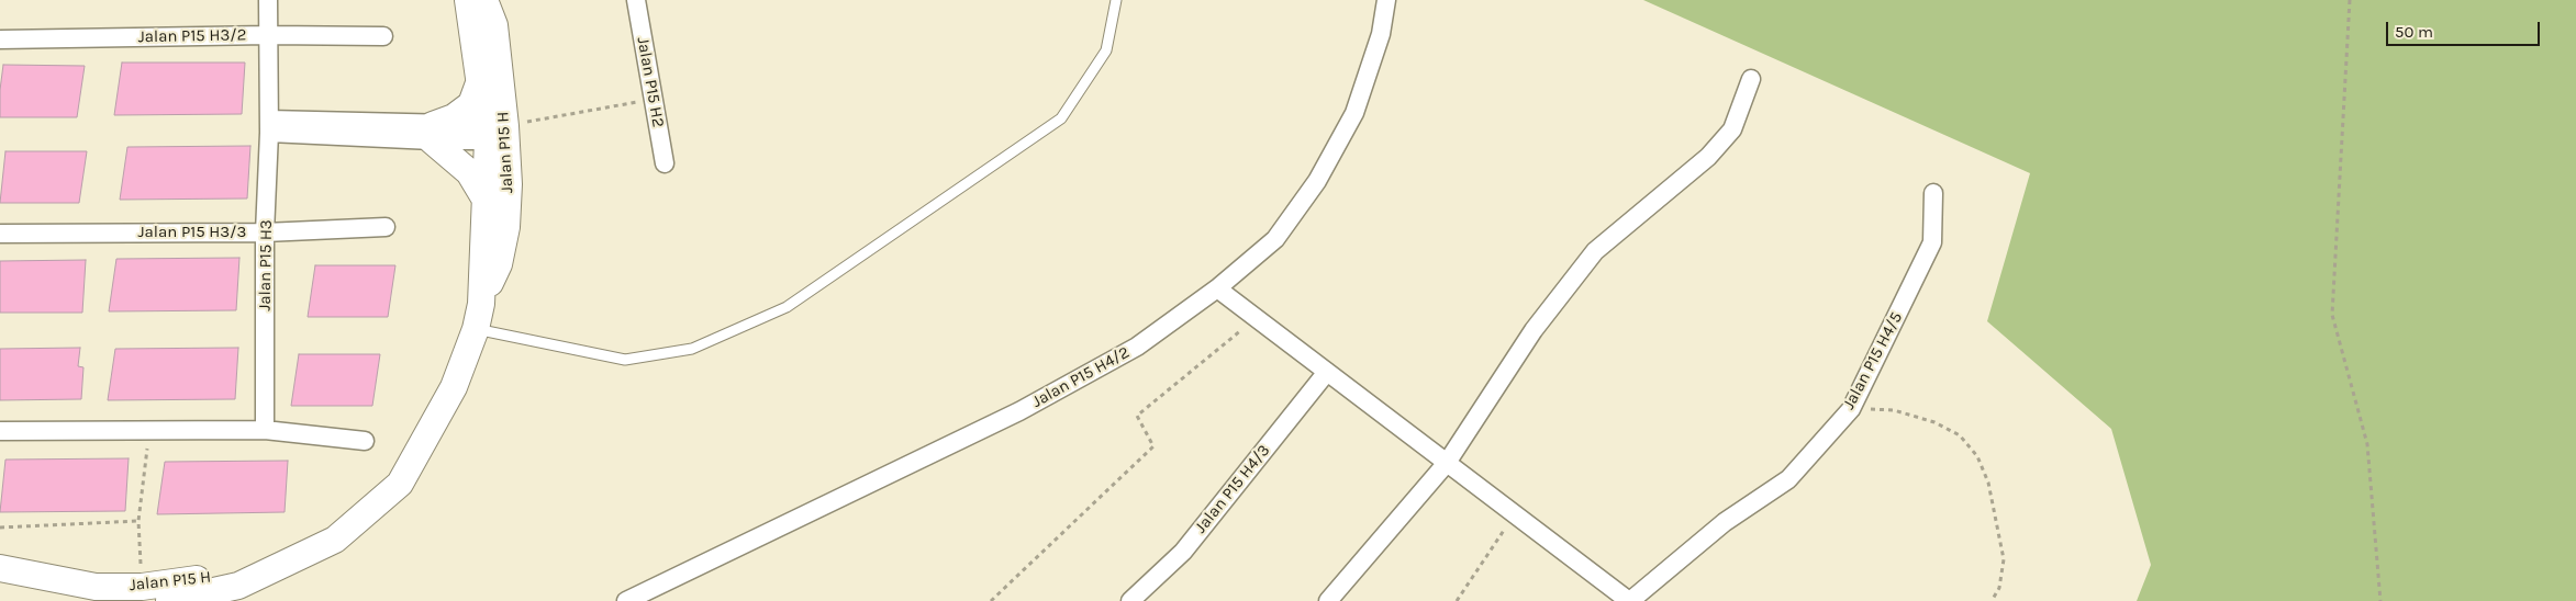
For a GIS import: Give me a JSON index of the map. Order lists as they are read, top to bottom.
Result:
{
  "streets": {
    "street": [
      "Jalan P15 H3/2",
      "Jalan P15 H2",
      "Jalan P15 H",
      "Jalan P15 H3/3",
      "Jalan P15 H3",
      "Jalan P15 H4/5",
      "Jalan P15 H4/2",
      "Jalan P15 H4/3"
    ]
  },
  "crossings": [
    ["Jalan P15 H3/2", "Jalan P15 H3"],
    ["Jalan P15 H3/3", "Jalan P15 H3"]
  ],
  "scale_bar": "50 m"
}
